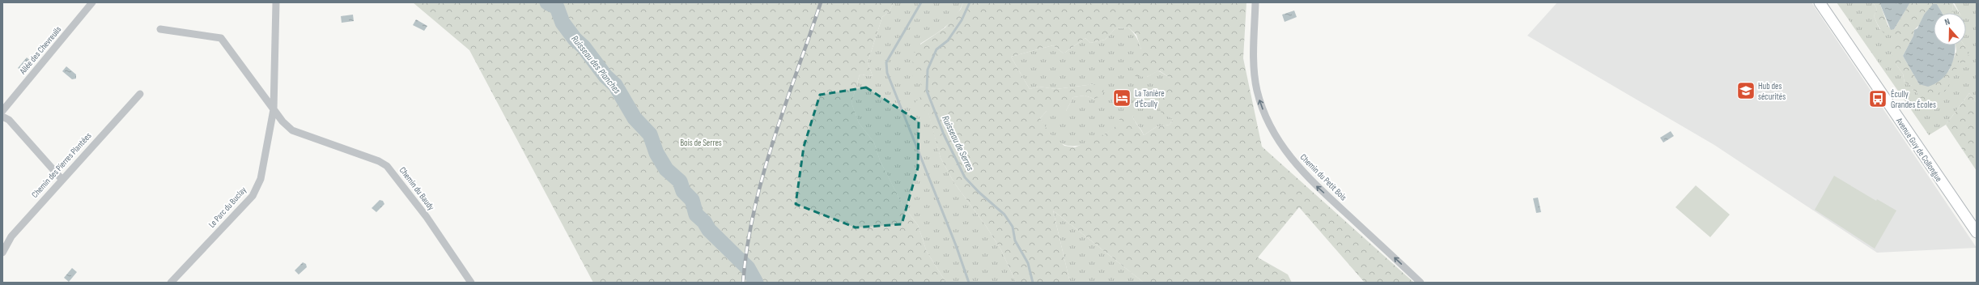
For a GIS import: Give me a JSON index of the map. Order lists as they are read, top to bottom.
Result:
{
  "streets": {
    "main road": ["Avenue Guy de Collongue"],
    "street": [
      "Allée des Chevreuils",
      "Chemin des Pierres Plantées",
      "Chemin du Petit Bois",
      "Chemin du Baudy",
      "Le Parc du Buclay"
    ]
  },
  "crossings": [
    ["Chemin du Baudy", "Le Parc du Buclay"]
  ],
  "one_way": ["Chemin du Petit Bois"],
  "water": ["Ruisseau des Planches", "Ruisseau de Serres"],
  "parks": ["Bois de Serres"],
  "places": {
    "school or university": ["Hub des sécurités"],
    "hotel": ["La Tanière d'Écully"],
    "bus stop": ["Écully Grandes Écoles"]
  },
  "north": "top"
}
